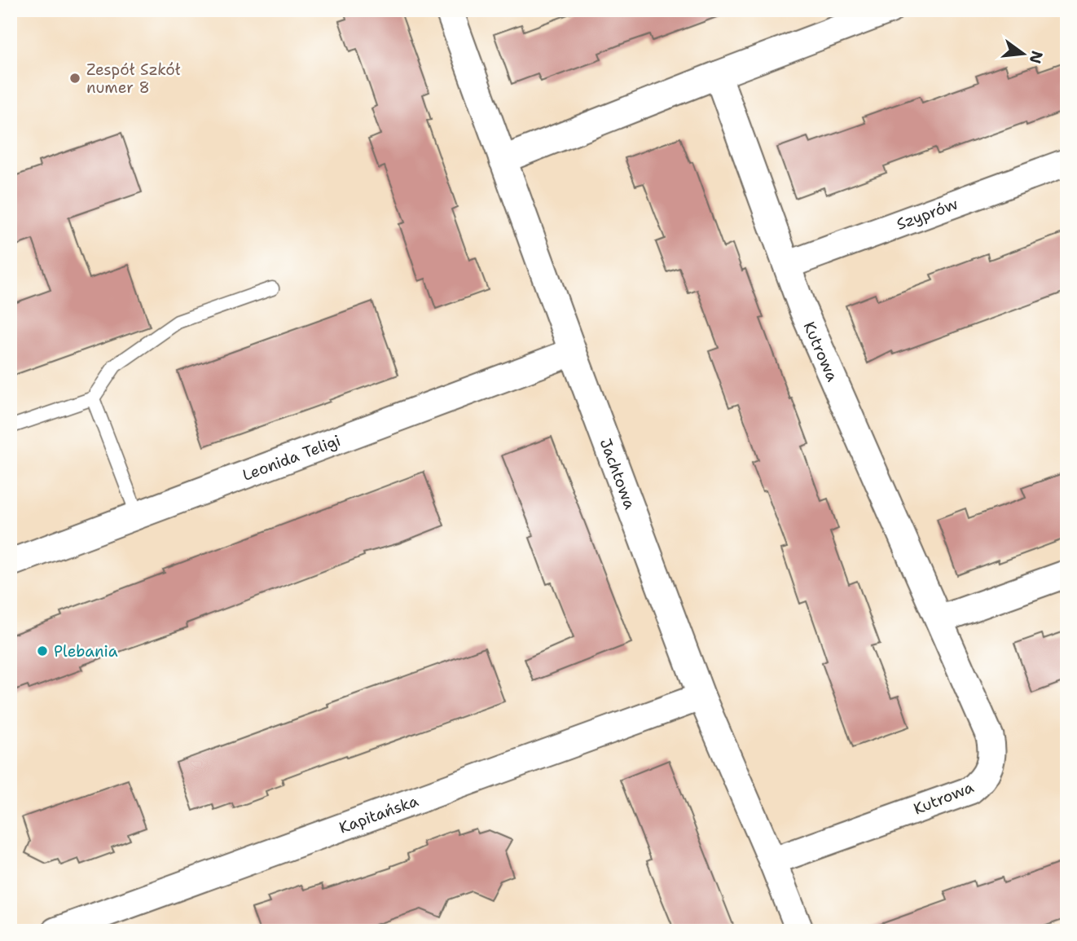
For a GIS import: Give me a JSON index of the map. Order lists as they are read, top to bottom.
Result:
{
  "streets": {
    "street": [
      "Szyprów",
      "Kutrowa",
      "Leonida Teligi",
      "Jachtowa",
      "Kapitańska"
    ]
  },
  "crossings": [
    ["Szyprów", "Kutrowa"],
    ["Kutrowa", "Jachtowa"],
    ["Leonida Teligi", "Jachtowa"],
    ["Jachtowa", "Kapitańska"]
  ],
  "places": ["Zespół Szkół numer 8", "Plebania"],
  "north": "right"
}
